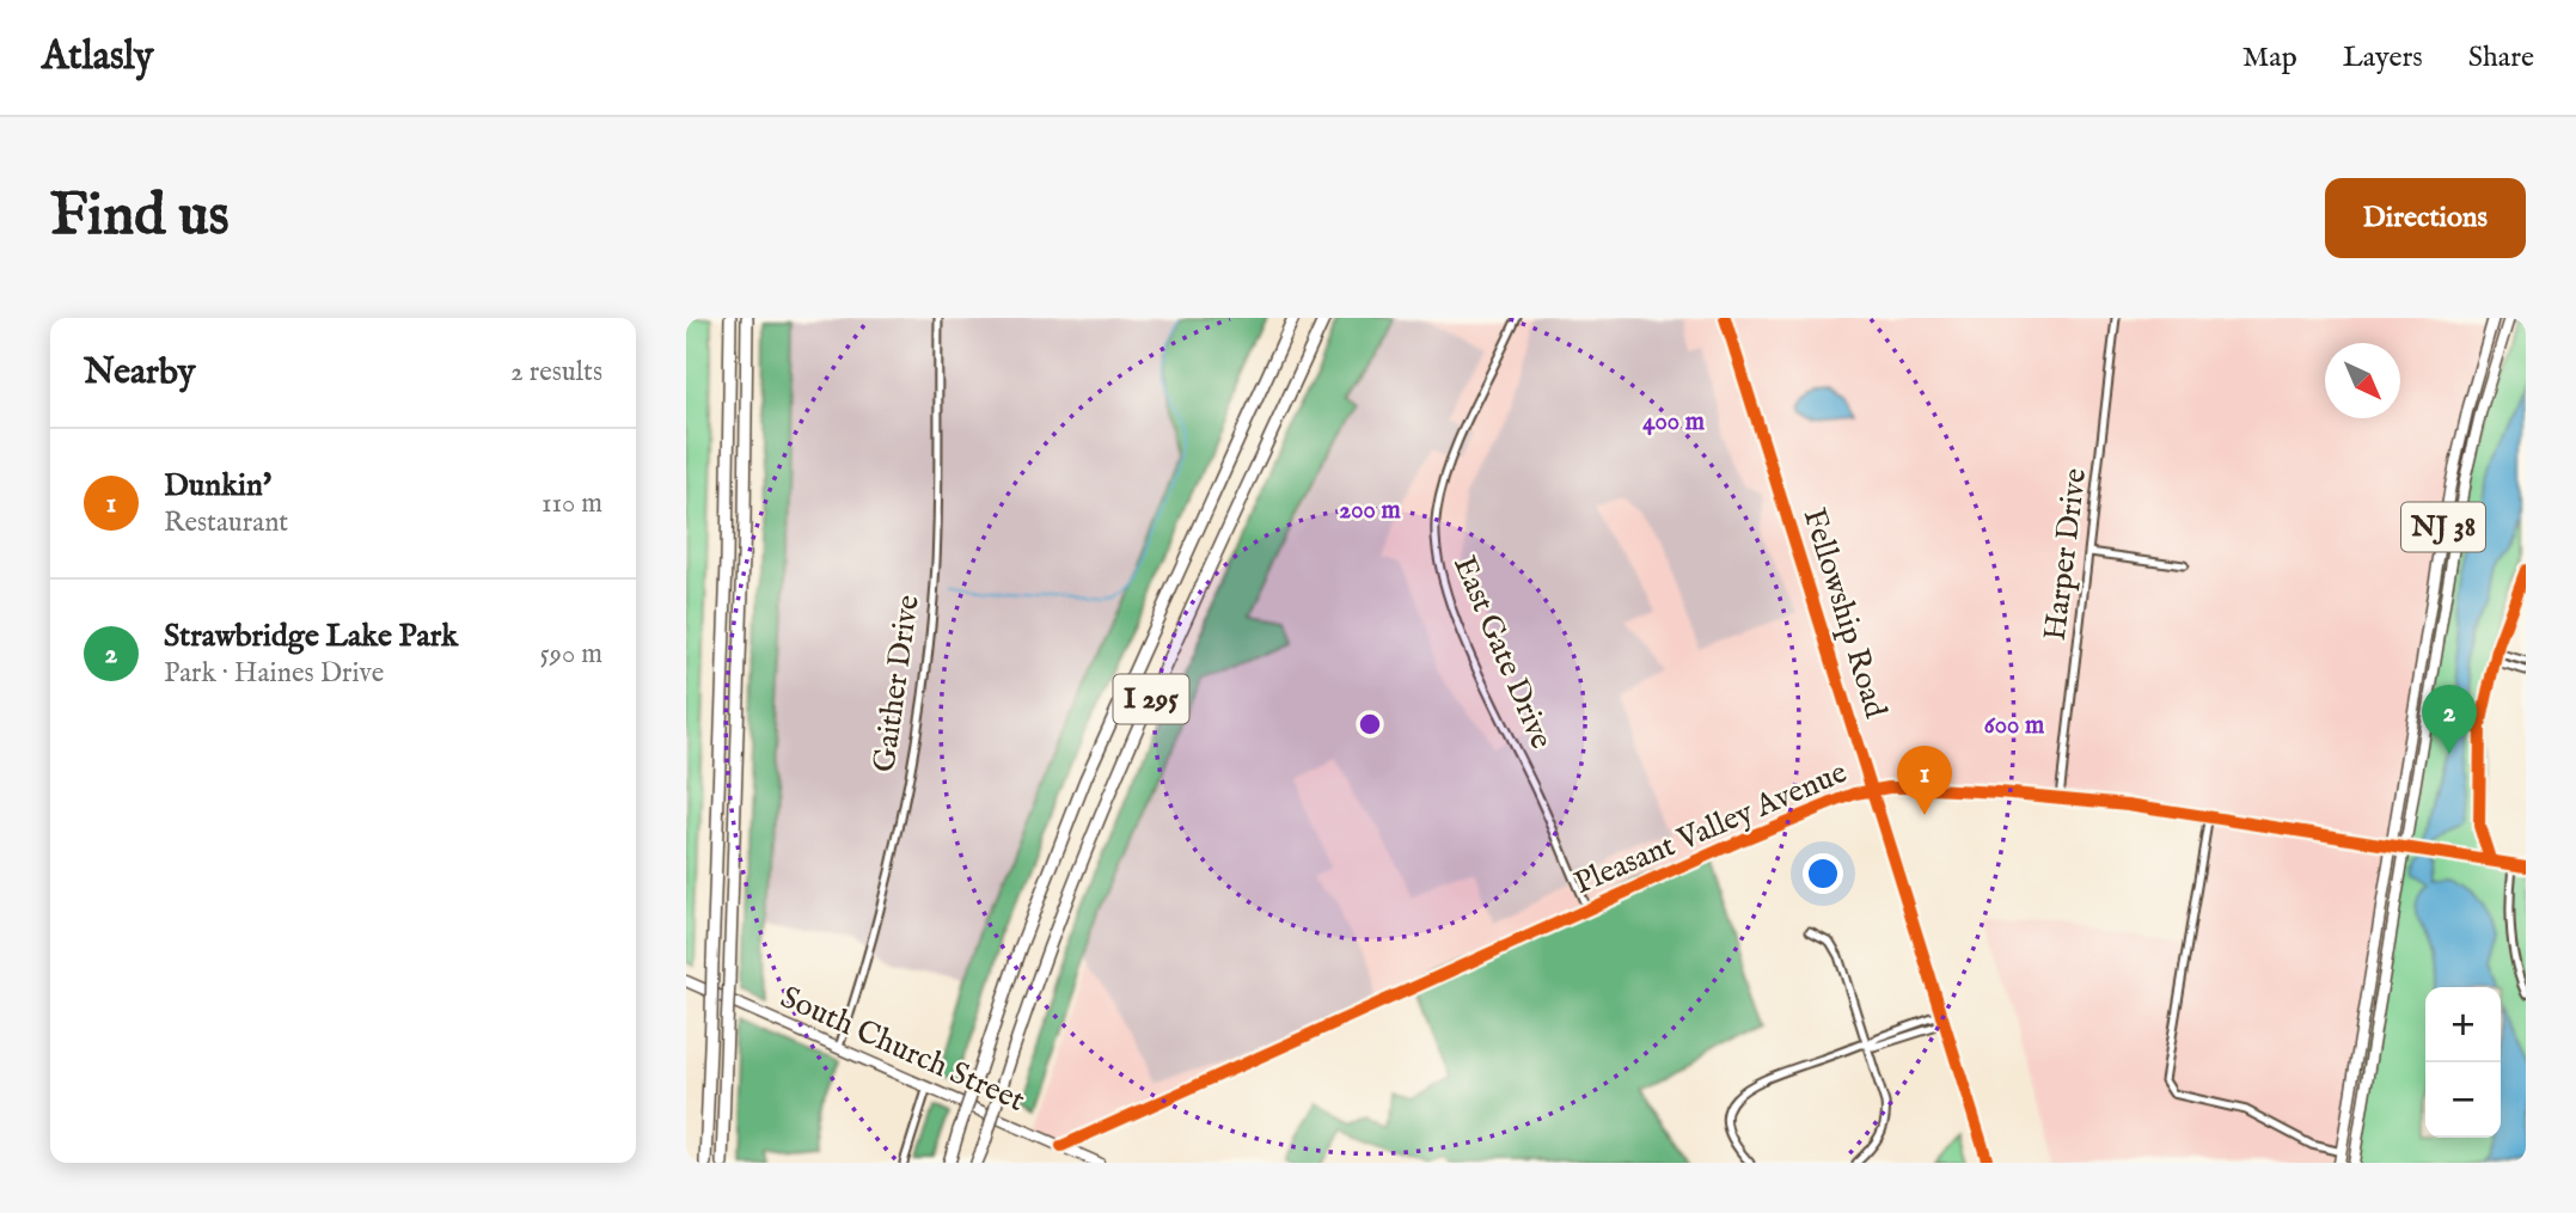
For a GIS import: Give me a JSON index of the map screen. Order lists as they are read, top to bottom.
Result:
{
  "streets": {
    "highway": ["I 295"],
    "main road": ["NJ 38", "South Church Street"],
    "street": [
      "Harper Drive",
      "Fellowship Road",
      "East Gate Drive",
      "Gaither Drive",
      "Pleasant Valley Avenue"
    ]
  },
  "crossings": [
    ["NJ 38", "Pleasant Valley Avenue"],
    ["Harper Drive", "Pleasant Valley Avenue"],
    ["Fellowship Road", "Pleasant Valley Avenue"],
    ["East Gate Drive", "Pleasant Valley Avenue"],
    ["Gaither Drive", "South Church Street"],
    ["Pleasant Valley Avenue", "South Church Street"]
  ],
  "north": "bottom right",
  "page": {
    "header": "Atlasly",
    "nav": ["Map", "Layers", "Share"],
    "buttons": "Directions",
    "title": "Find us",
    "heading": ["Nearby", "2 results"],
    "list": [
      {
        "mark": "1",
        "name": "Dunkin'",
        "note": "Restaurant",
        "value": "110 m"
      },
      {
        "mark": "2",
        "name": "Strawbridge Lake Park",
        "note": "Park · Haines Drive",
        "value": "590 m"
      }
    ],
    "pins": ["2", "1"],
    "map_buttons": ["+", "−"]
  },
  "rings": ["400 m", "200 m", "600 m"]
}
